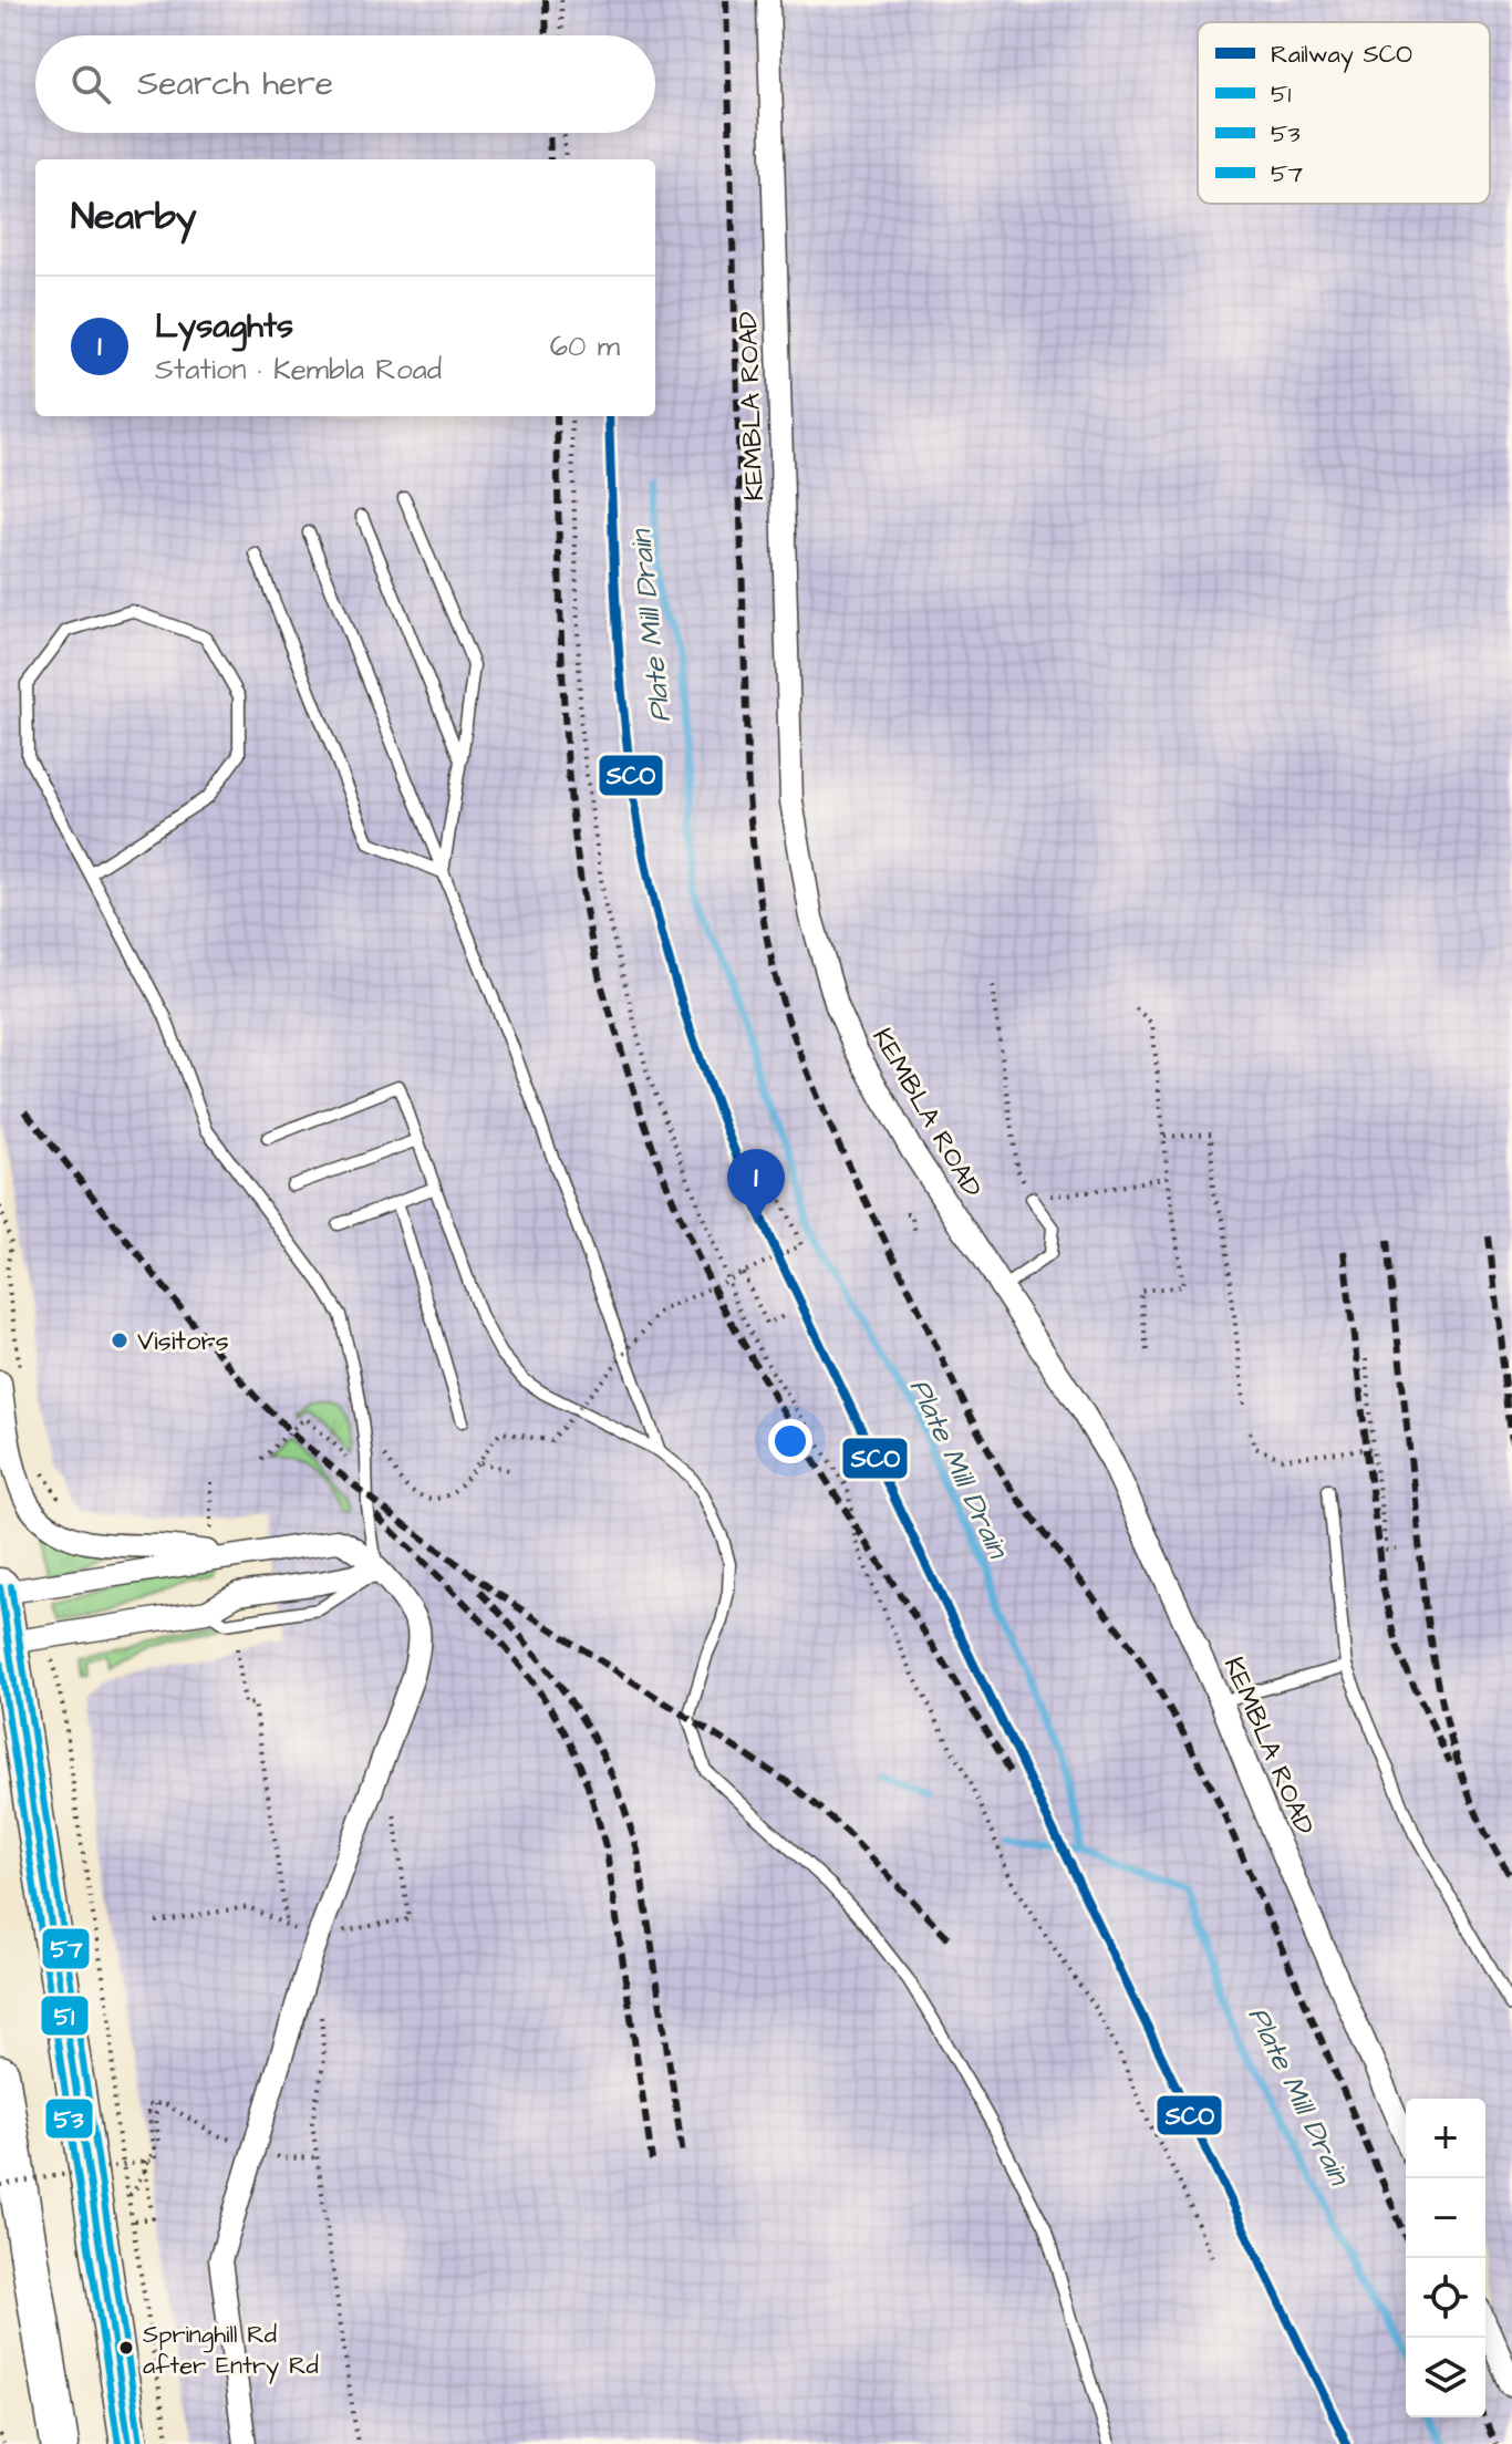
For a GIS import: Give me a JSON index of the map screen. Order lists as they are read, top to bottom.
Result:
{
  "streets": {
    "street": ["KEMBLA ROAD"]
  },
  "water": ["Plate Mill Drain"],
  "places": ["Visitors", "Springhill Rd after Entry Rd"],
  "lines": [
    "rail line SCO",
    "transit line 57",
    "transit line 51",
    "transit line 53"
  ],
  "legend": [
    "Railway SCO",
    "51",
    "53",
    "57"
  ],
  "page": {
    "search": "Search here",
    "heading": "Nearby",
    "list": [
      {
        "mark": "1",
        "name": "Lysaghts",
        "note": "Station · Kembla Road",
        "value": "60 m"
      }
    ],
    "pins": "1",
    "map_buttons": ["+", "−"]
  }
}
